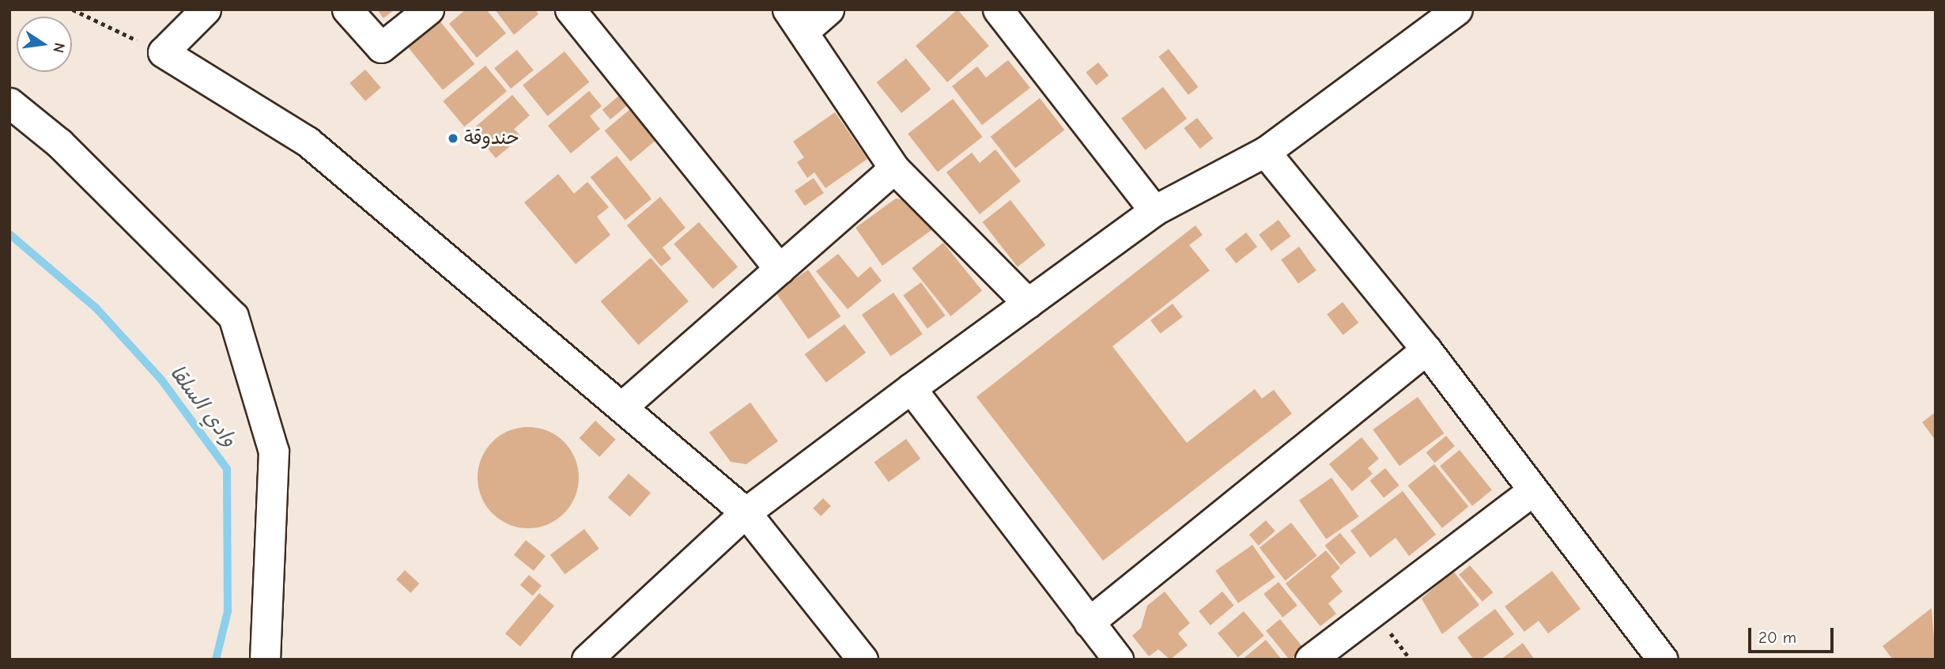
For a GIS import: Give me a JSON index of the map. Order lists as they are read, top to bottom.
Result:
{
  "water": ["وادي السلقا"],
  "places": ["حندوقة"],
  "scale_bar": "20 m",
  "north": "right"
}
